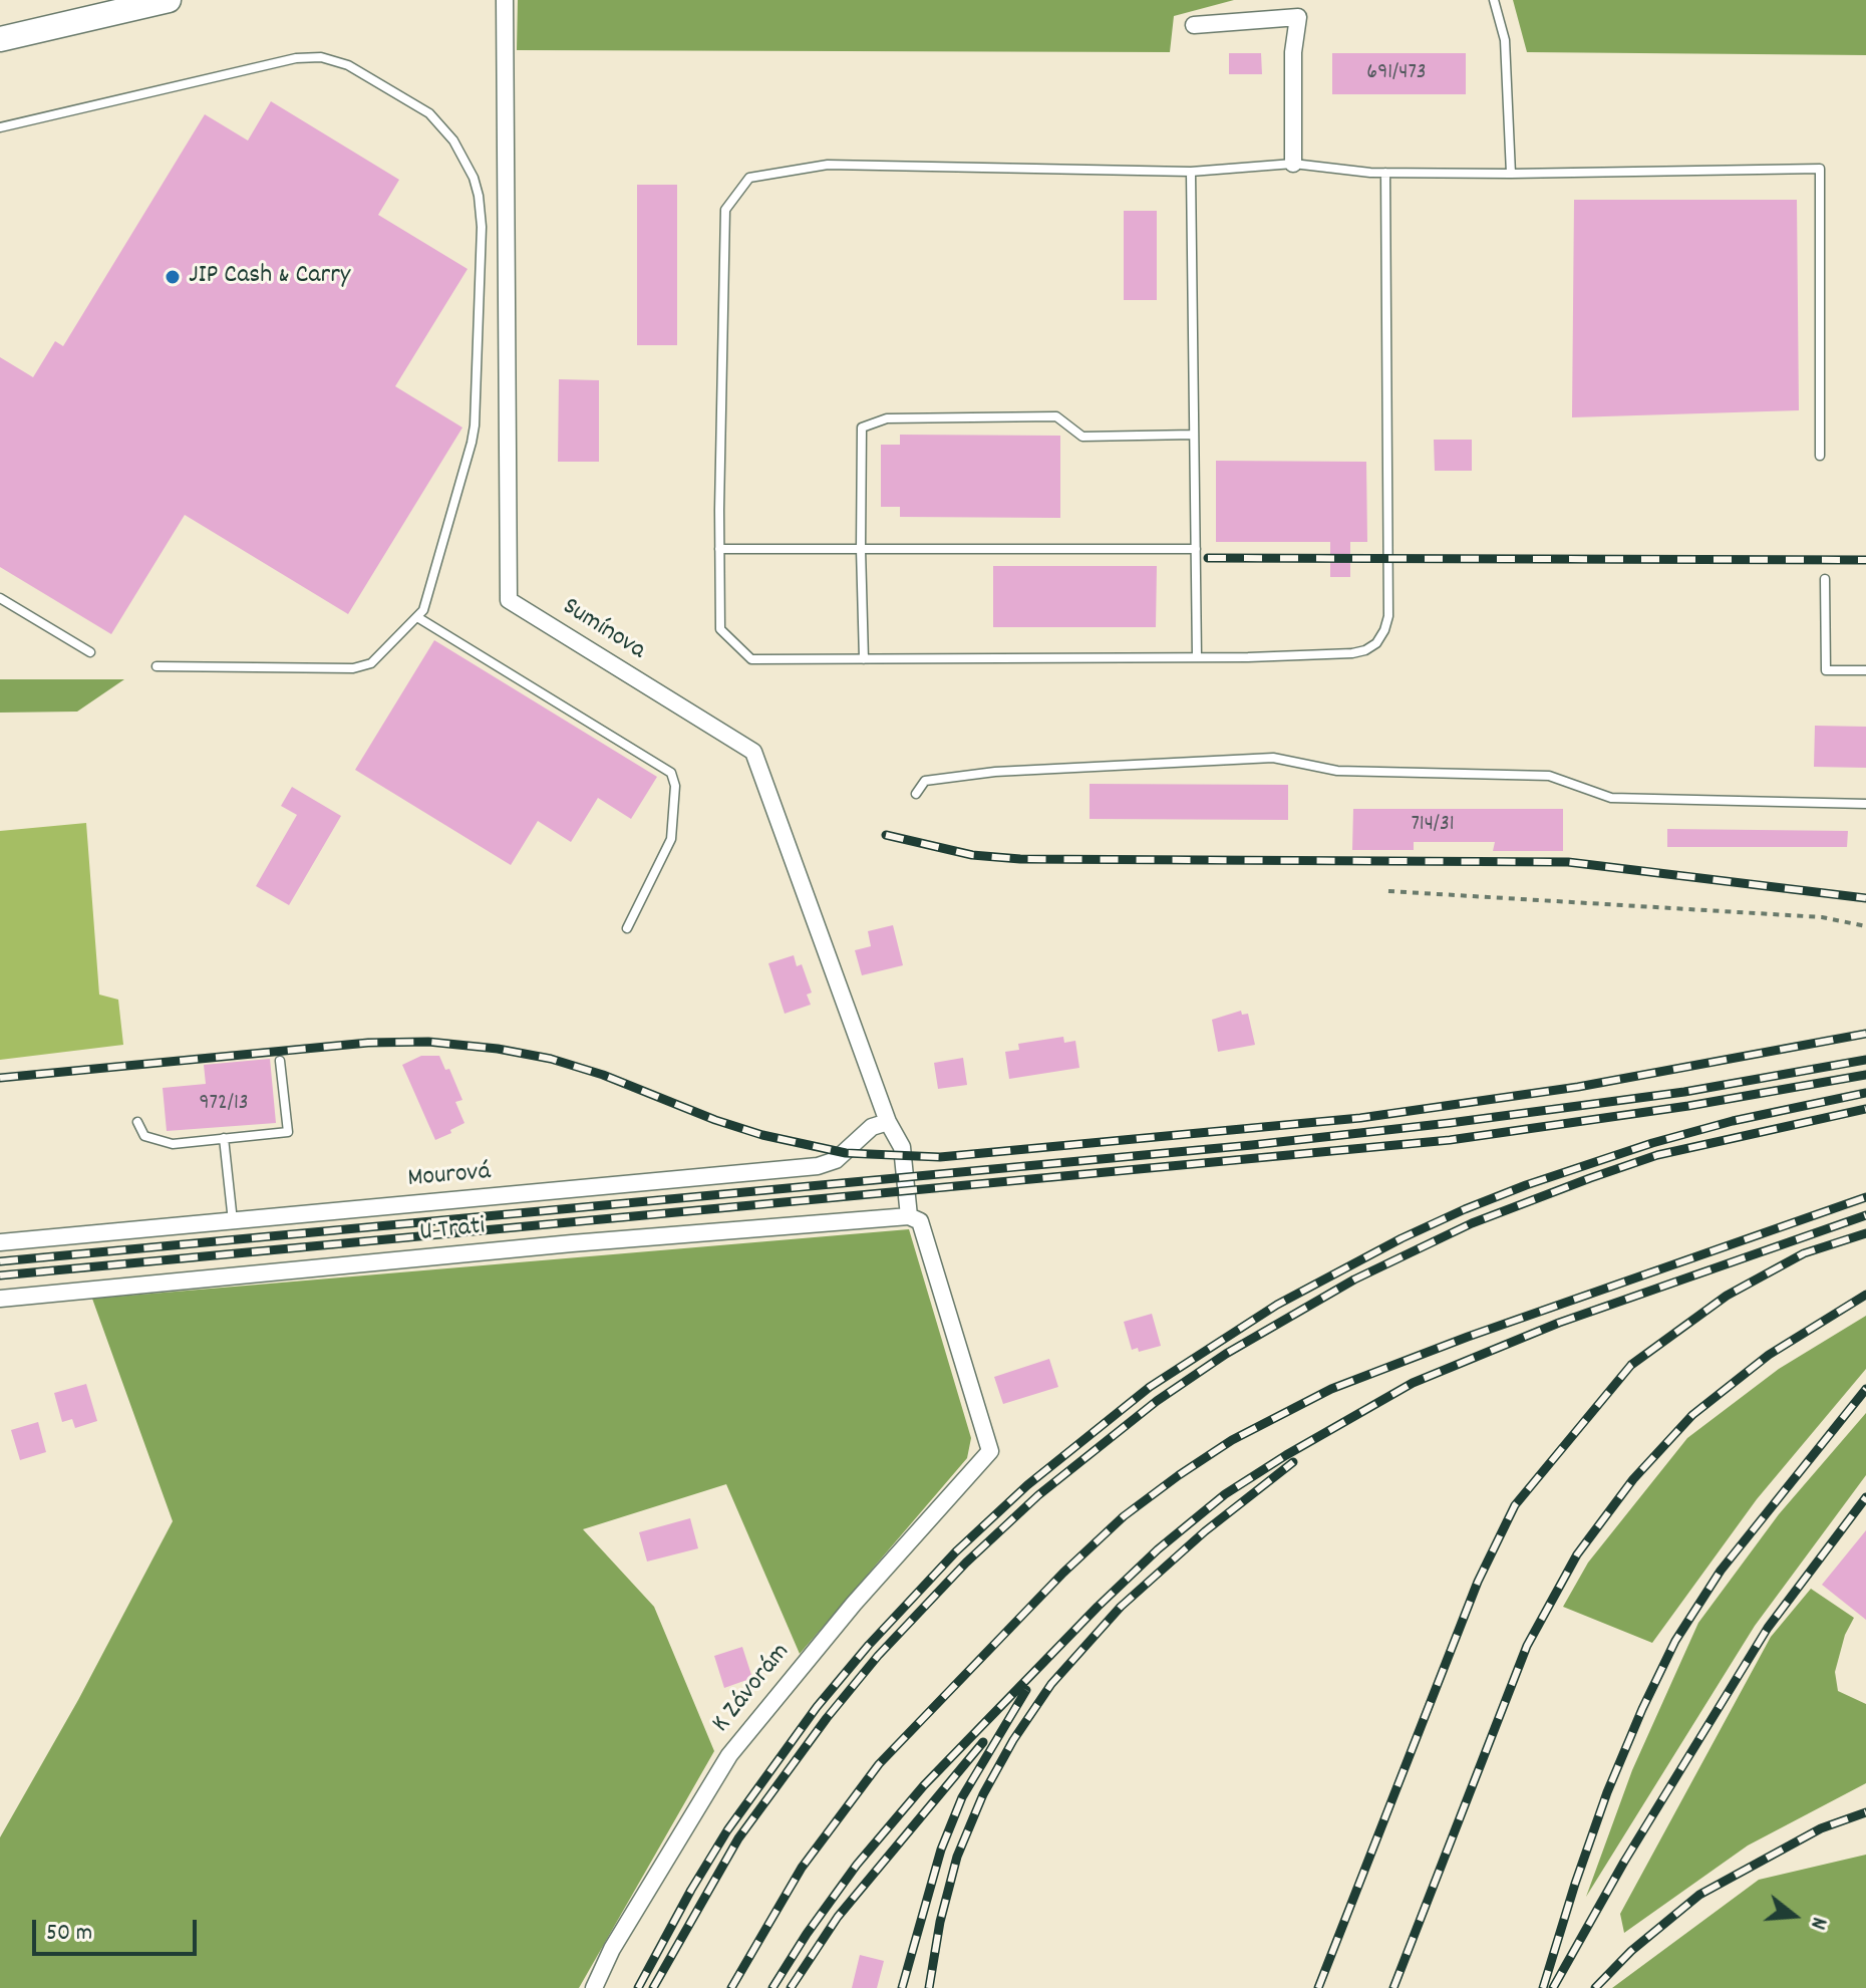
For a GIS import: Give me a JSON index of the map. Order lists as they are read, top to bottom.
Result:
{
  "streets": {
    "street": [
      "Sumínova",
      "Mourová",
      "U Trati",
      "K Závorám"
    ]
  },
  "crossings": [
    ["Sumínova", "Mourová"],
    ["Sumínova", "U Trati"],
    ["Sumínova", "K Závorám"],
    ["U Trati", "K Závorám"]
  ],
  "places": ["JIP Cash & Carry"],
  "house_numbers": ["691/473", "714/31", "972/13"],
  "scale_bar": "50 m",
  "north": "right"
}
